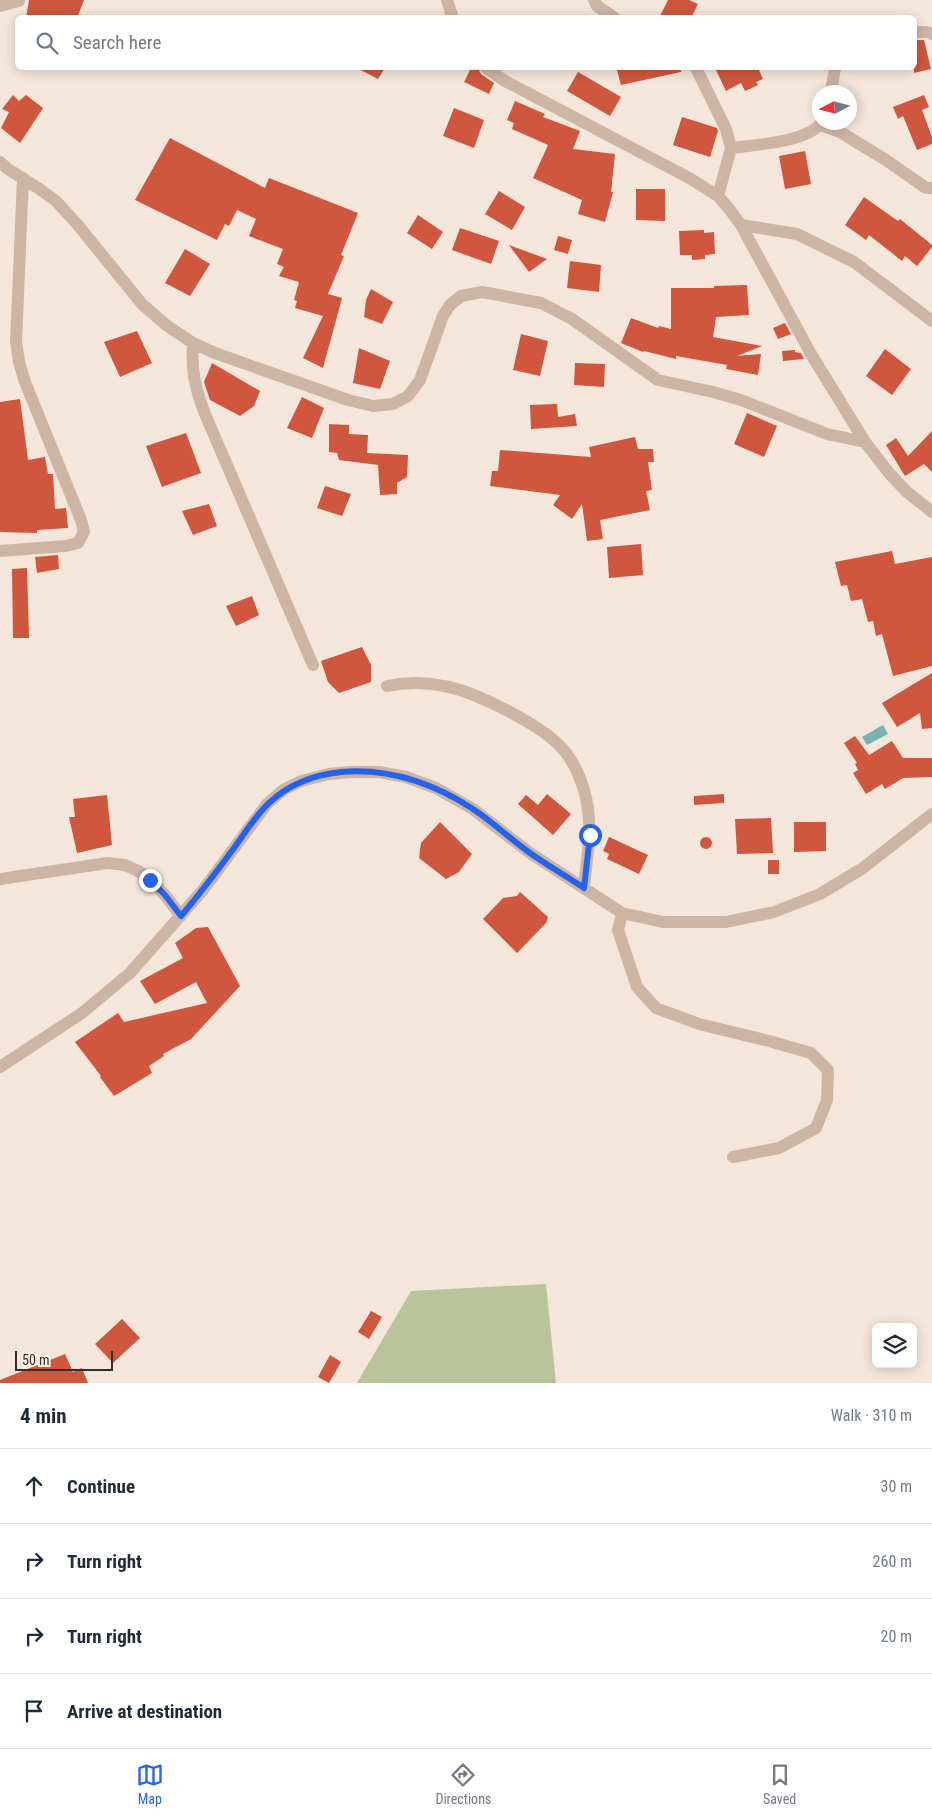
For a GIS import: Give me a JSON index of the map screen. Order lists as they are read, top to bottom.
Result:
{
  "scale_bar": "50 m",
  "north": "left",
  "page": {
    "search": "Search here",
    "scale": "50 m",
    "heading": ["4 min", "Walk · 310 m"],
    "list": [
      ["Continue", "30 m"],
      ["Turn right", "260 m"],
      ["Turn right", "20 m"],
      "Arrive at destination"
    ],
    "nav": ["Map", "Directions", "Saved"]
  }
}
